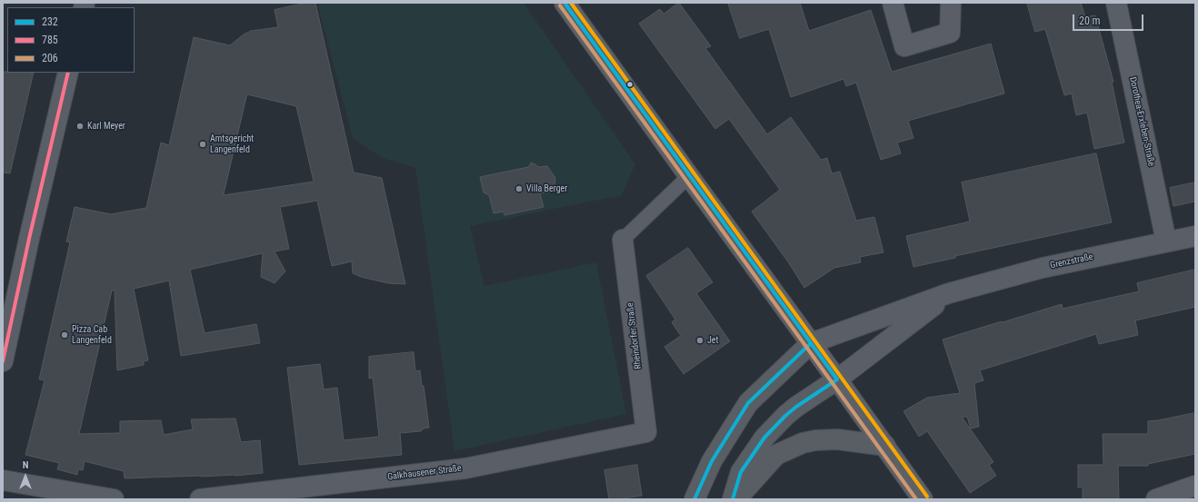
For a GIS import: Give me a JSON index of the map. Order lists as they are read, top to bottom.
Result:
{
  "streets": {
    "street": [
      "Dorothea-Erxleben-Straße",
      "Grenzstraße",
      "Rheindorfer Straße",
      "Galkhausener Straße"
    ]
  },
  "crossings": [
    ["Dorothea-Erxleben-Straße", "Grenzstraße"],
    ["Rheindorfer Straße", "Galkhausener Straße"]
  ],
  "places": [
    "Karl Meyer",
    "Amtsgericht Langenfeld",
    "Villa Berger",
    "Pizza Cab Langenfeld",
    "Jet"
  ],
  "lines": ["transit line 232", "transit line 206", "transit line 785"],
  "legend": ["232", "785", "206"],
  "scale_bar": "20 m",
  "north": "top"
}
